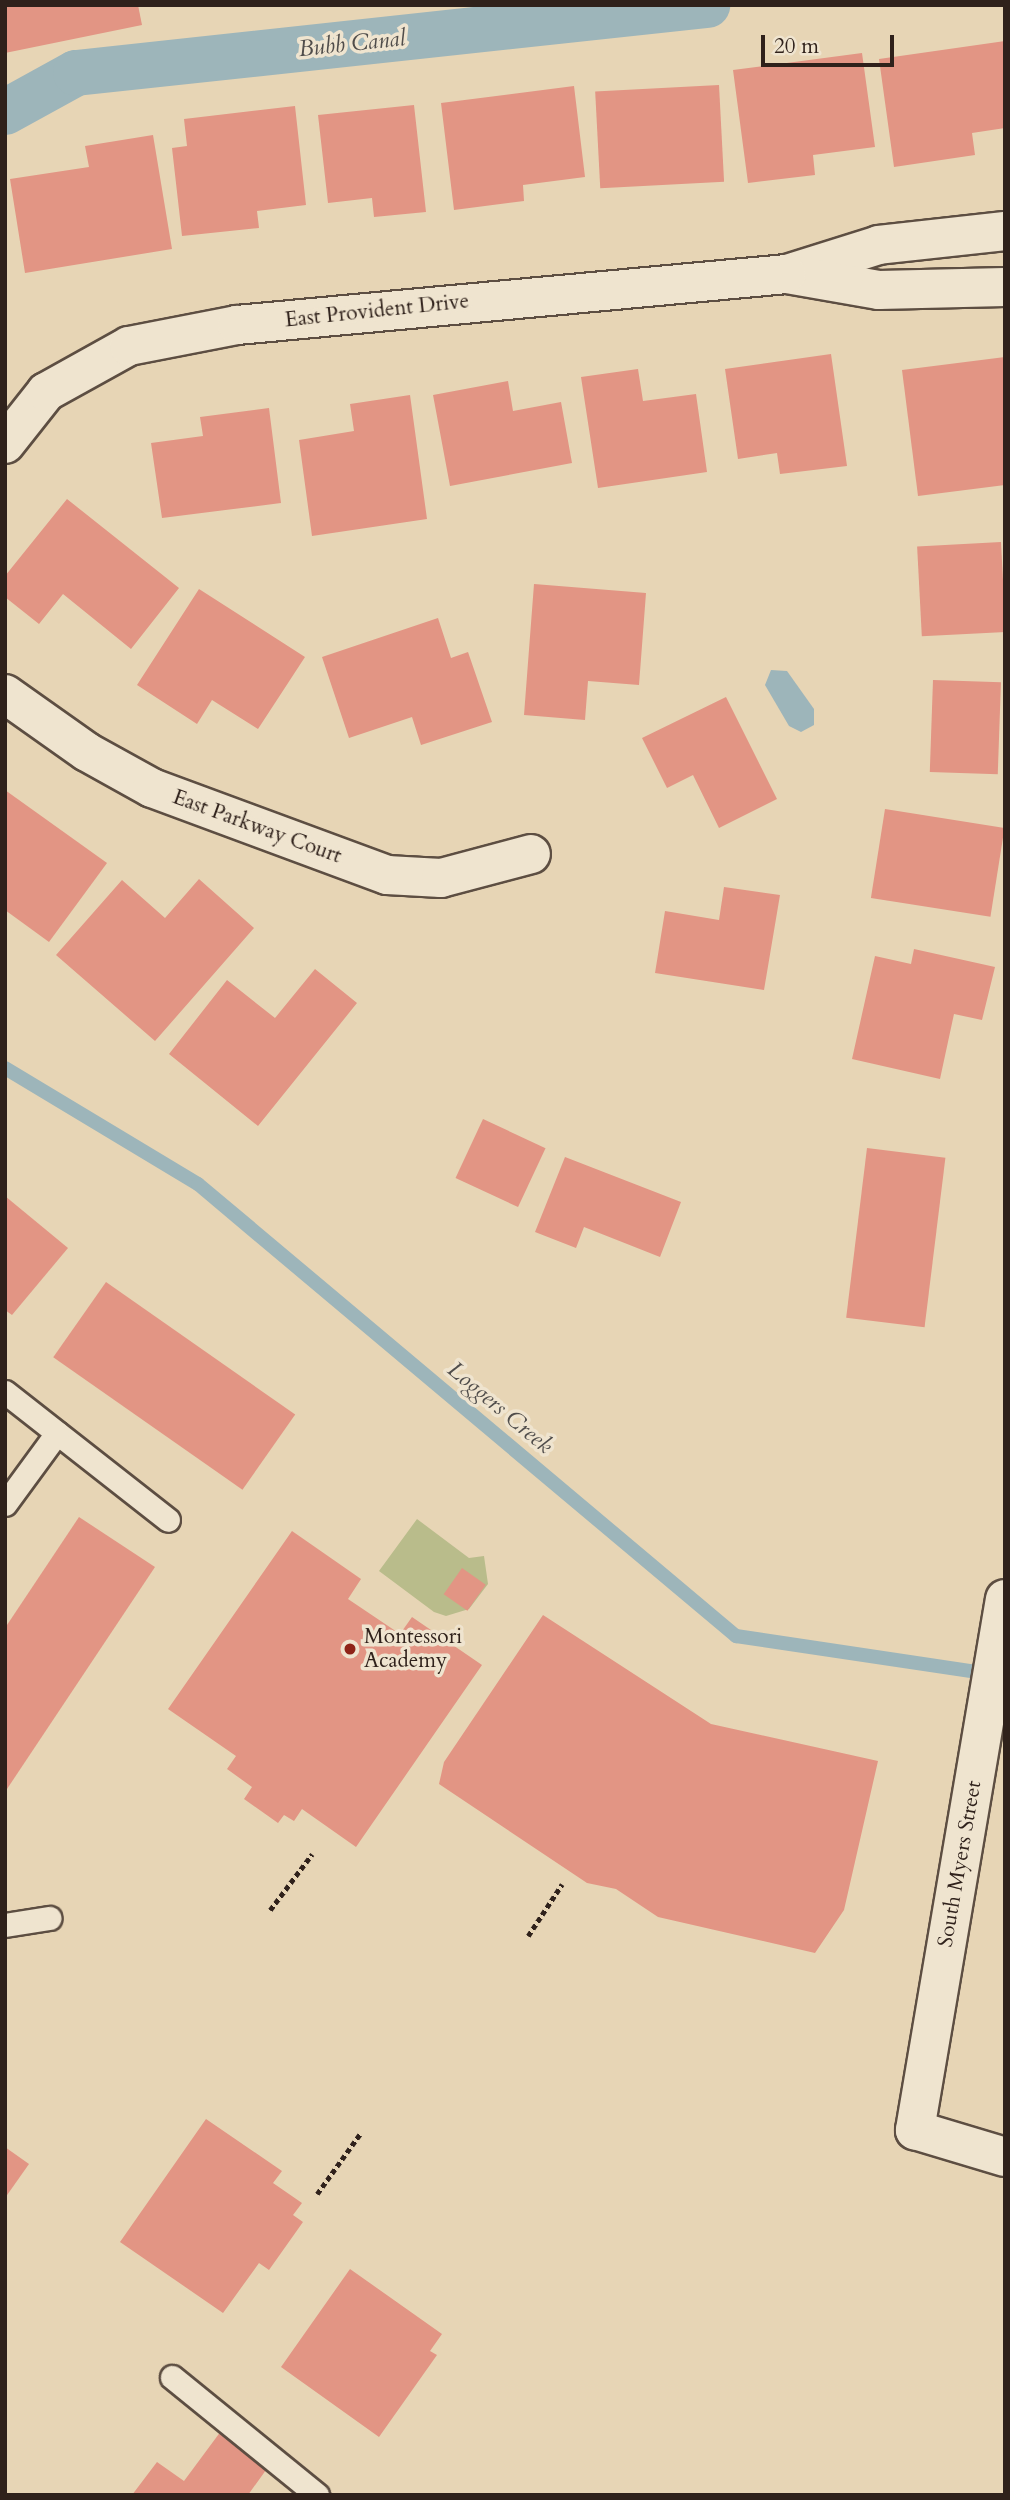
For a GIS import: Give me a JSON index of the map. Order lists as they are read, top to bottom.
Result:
{
  "streets": {
    "street": ["East Provident Drive", "East Parkway Court", "South Myers Street"]
  },
  "water": ["Bubb Canal", "Loggers Creek"],
  "places": ["Montessori Academy"],
  "scale_bar": "20 m"
}
